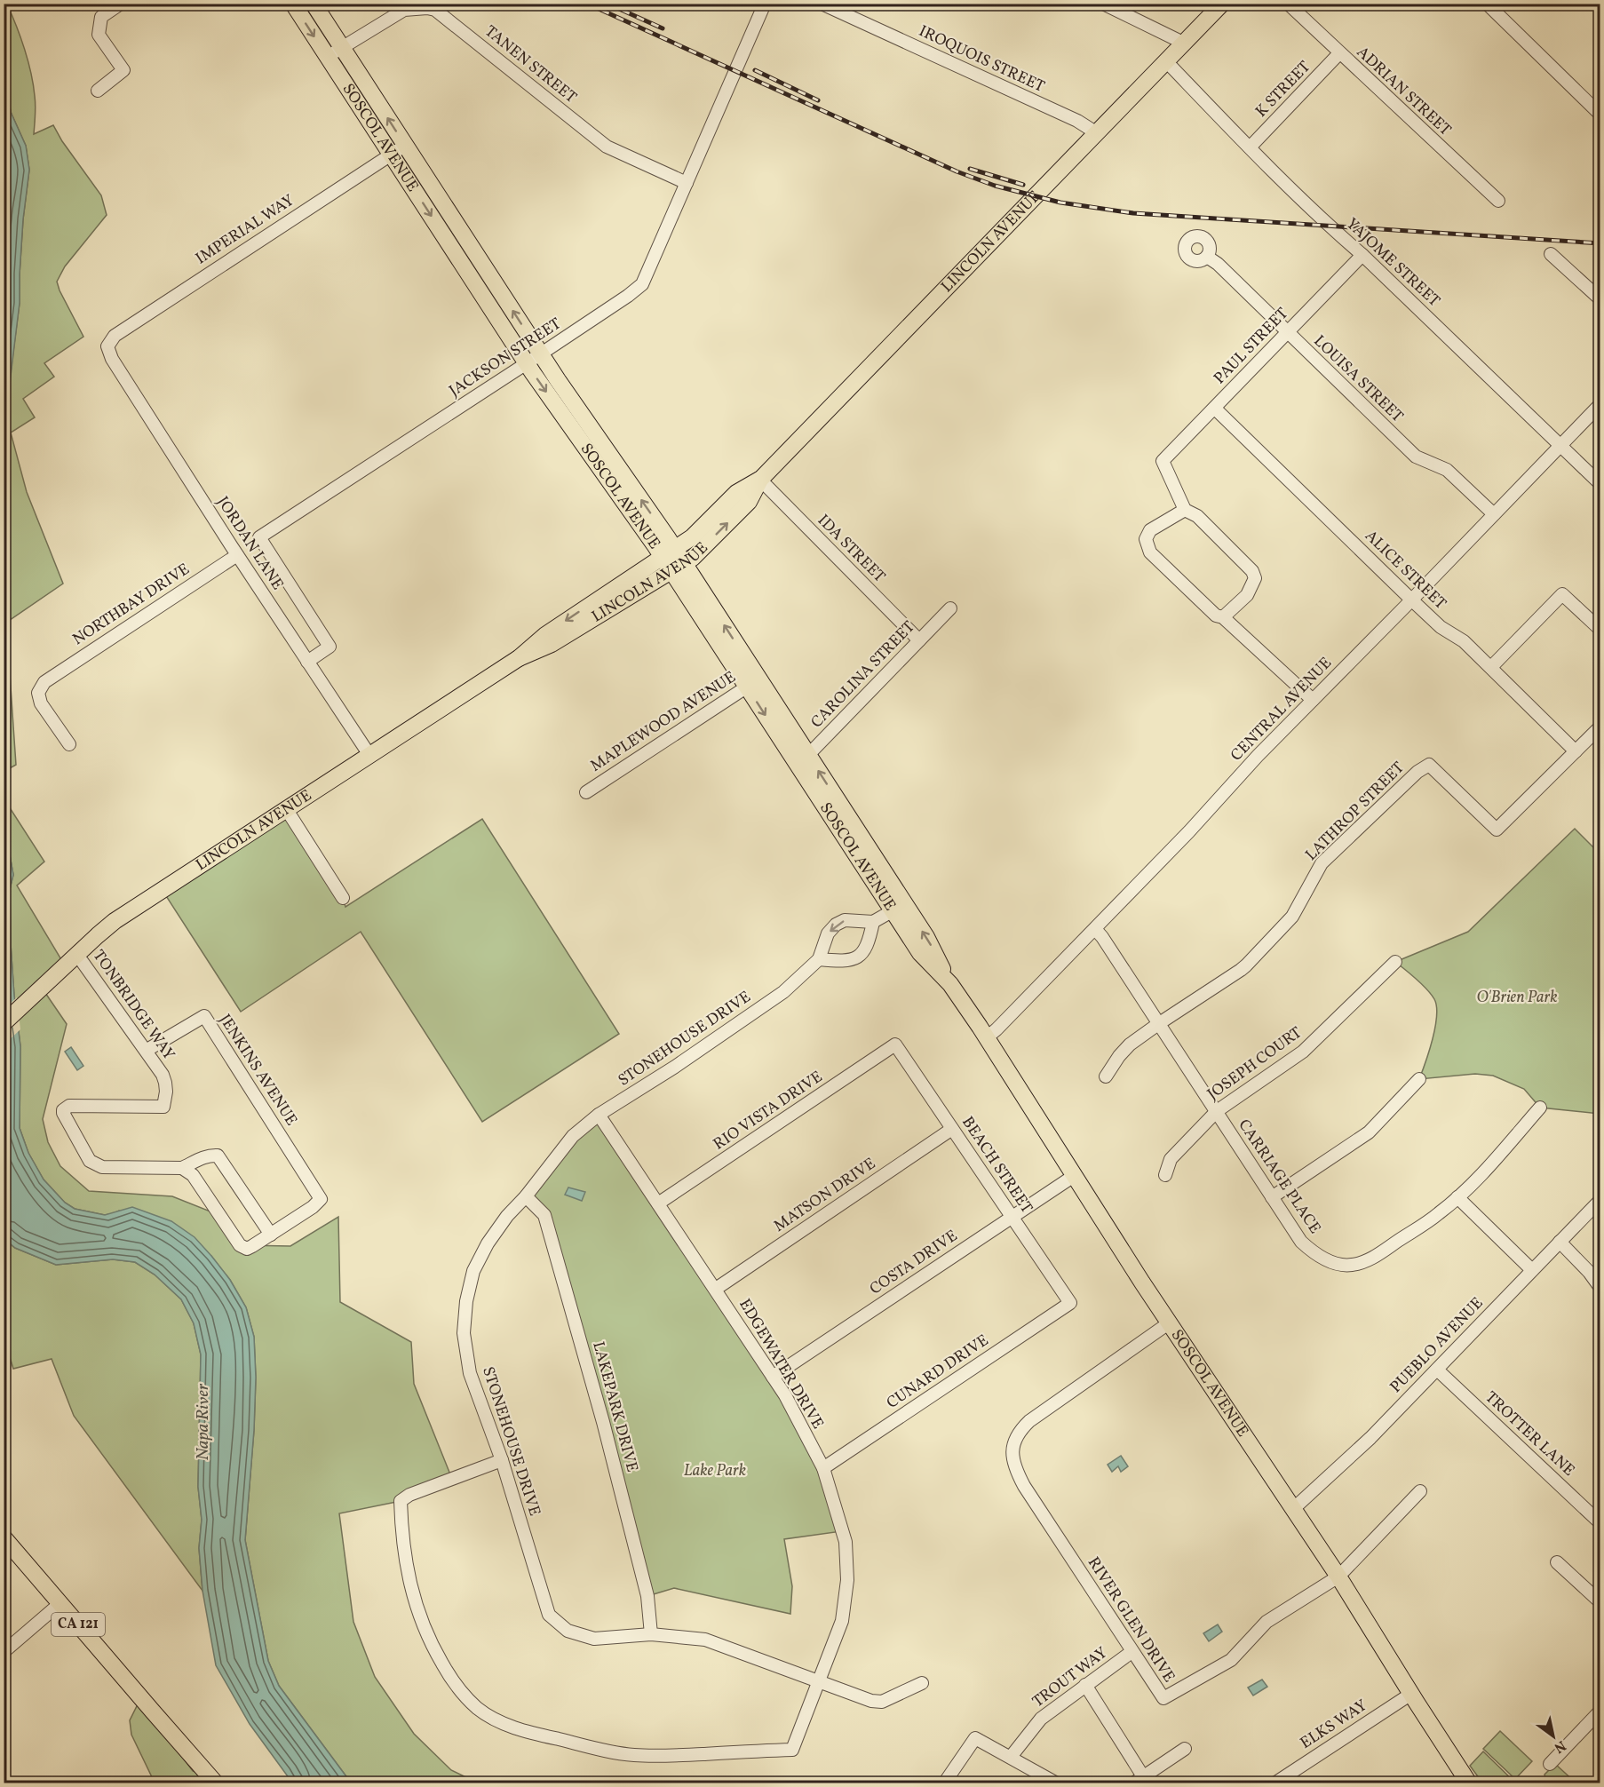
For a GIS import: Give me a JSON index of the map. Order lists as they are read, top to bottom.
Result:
{
  "streets": {
    "main road": ["SOSCOL AVENUE", "LINCOLN AVENUE", "CA 121"],
    "street": [
      "IROQUOIS STREET",
      "TANEN STREET",
      "K STREET",
      "ADRIAN STREET",
      "IMPERIAL WAY",
      "YAJOME STREET",
      "PAUL STREET",
      "JACKSON STREET",
      "LOUISA STREET",
      "JORDAN LANE",
      "IDA STREET",
      "ALICE STREET",
      "NORTHBAY DRIVE",
      "CAROLINA STREET",
      "CENTRAL AVENUE",
      "MAPLEWOOD AVENUE",
      "LATHROP STREET",
      "TONBRIDGE WAY",
      "STONEHOUSE DRIVE",
      "JOSEPH COURT",
      "JENKINS AVENUE",
      "RIO VISTA DRIVE",
      "BEACH STREET",
      "CARRIAGE PLACE",
      "MATSON DRIVE",
      "COSTA DRIVE",
      "PUEBLO AVENUE",
      "EDGEWATER DRIVE",
      "CUNARD DRIVE",
      "LAKEPARK DRIVE",
      "TROTTER LANE",
      "RIVER GLEN DRIVE",
      "TROUT WAY",
      "ELKS WAY"
    ]
  },
  "crossings": [
    ["IROQUOIS STREET", "LINCOLN AVENUE"],
    ["TANEN STREET", "SOSCOL AVENUE"],
    ["TANEN STREET", "JACKSON STREET"],
    ["K STREET", "ADRIAN STREET"],
    ["K STREET", "YAJOME STREET"],
    ["SOSCOL AVENUE", "IMPERIAL WAY"],
    ["SOSCOL AVENUE", "LINCOLN AVENUE"],
    ["SOSCOL AVENUE", "JACKSON STREET"],
    ["SOSCOL AVENUE", "CAROLINA STREET"],
    ["SOSCOL AVENUE", "CENTRAL AVENUE"],
    ["SOSCOL AVENUE", "MAPLEWOOD AVENUE"],
    ["SOSCOL AVENUE", "COSTA DRIVE"],
    ["SOSCOL AVENUE", "PUEBLO AVENUE"],
    ["SOSCOL AVENUE", "RIVER GLEN DRIVE"],
    ["SOSCOL AVENUE", "ELKS WAY"],
    ["IMPERIAL WAY", "JORDAN LANE"],
    ["LINCOLN AVENUE", "YAJOME STREET"],
    ["LINCOLN AVENUE", "JORDAN LANE"],
    ["LINCOLN AVENUE", "IDA STREET"],
    ["LINCOLN AVENUE", "TONBRIDGE WAY"],
    ["YAJOME STREET", "PAUL STREET"],
    ["YAJOME STREET", "CENTRAL AVENUE"],
    ["PAUL STREET", "LOUISA STREET"],
    ["PAUL STREET", "ALICE STREET"],
    ["JACKSON STREET", "JORDAN LANE"],
    ["LOUISA STREET", "CENTRAL AVENUE"],
    ["JORDAN LANE", "NORTHBAY DRIVE"],
    ["IDA STREET", "CAROLINA STREET"],
    ["ALICE STREET", "CENTRAL AVENUE"],
    ["ALICE STREET", "LATHROP STREET"],
    ["CENTRAL AVENUE", "CARRIAGE PLACE"],
    ["LATHROP STREET", "CARRIAGE PLACE"],
    ["TONBRIDGE WAY", "JENKINS AVENUE"],
    ["STONEHOUSE DRIVE", "EDGEWATER DRIVE"],
    ["STONEHOUSE DRIVE", "LAKEPARK DRIVE"],
    ["JOSEPH COURT", "CARRIAGE PLACE"],
    ["RIO VISTA DRIVE", "BEACH STREET"],
    ["RIO VISTA DRIVE", "EDGEWATER DRIVE"],
    ["BEACH STREET", "MATSON DRIVE"],
    ["BEACH STREET", "COSTA DRIVE"],
    ["BEACH STREET", "CUNARD DRIVE"],
    ["MATSON DRIVE", "EDGEWATER DRIVE"],
    ["COSTA DRIVE", "EDGEWATER DRIVE"],
    ["PUEBLO AVENUE", "TROTTER LANE"],
    ["EDGEWATER DRIVE", "CUNARD DRIVE"],
    ["RIVER GLEN DRIVE", "TROUT WAY"]
  ],
  "water": ["Napa River"],
  "parks": ["O'Brien Park", "Lake Park"],
  "north": "bottom right"
}
